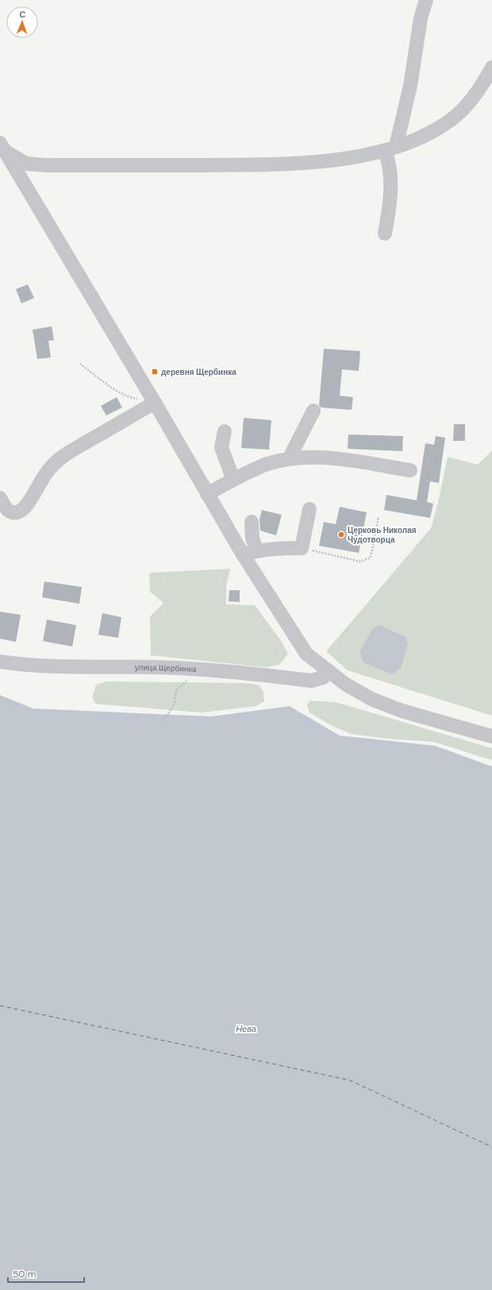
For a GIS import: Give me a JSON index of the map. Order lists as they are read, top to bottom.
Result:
{
  "streets": {
    "street": ["улица Щербинка"]
  },
  "water": ["Нева"],
  "places": {
    "transit": ["деревня Щербинка"],
    "other": ["Церковь Николая Чудотворца"]
  },
  "scale_bar": "50 m",
  "north": "top"
}
